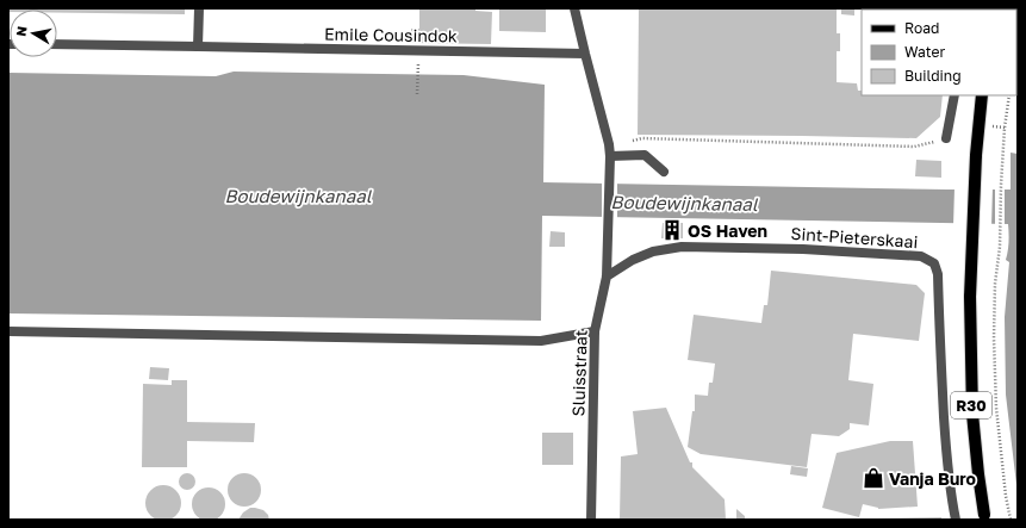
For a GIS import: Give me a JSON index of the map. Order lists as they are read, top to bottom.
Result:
{
  "streets": {
    "main road": ["R30"],
    "street": ["Emile Cousindok", "Sint-Pieterskaai", "Sluisstraat"]
  },
  "crossings": [
    ["Sint-Pieterskaai", "Sluisstraat"]
  ],
  "water": ["Boudewijnkanaal"],
  "places": {
    "building": ["OS Haven"],
    "shop": ["Vanja Buro"]
  },
  "legend": ["Road", "Water", "Building"],
  "north": "left"
}
